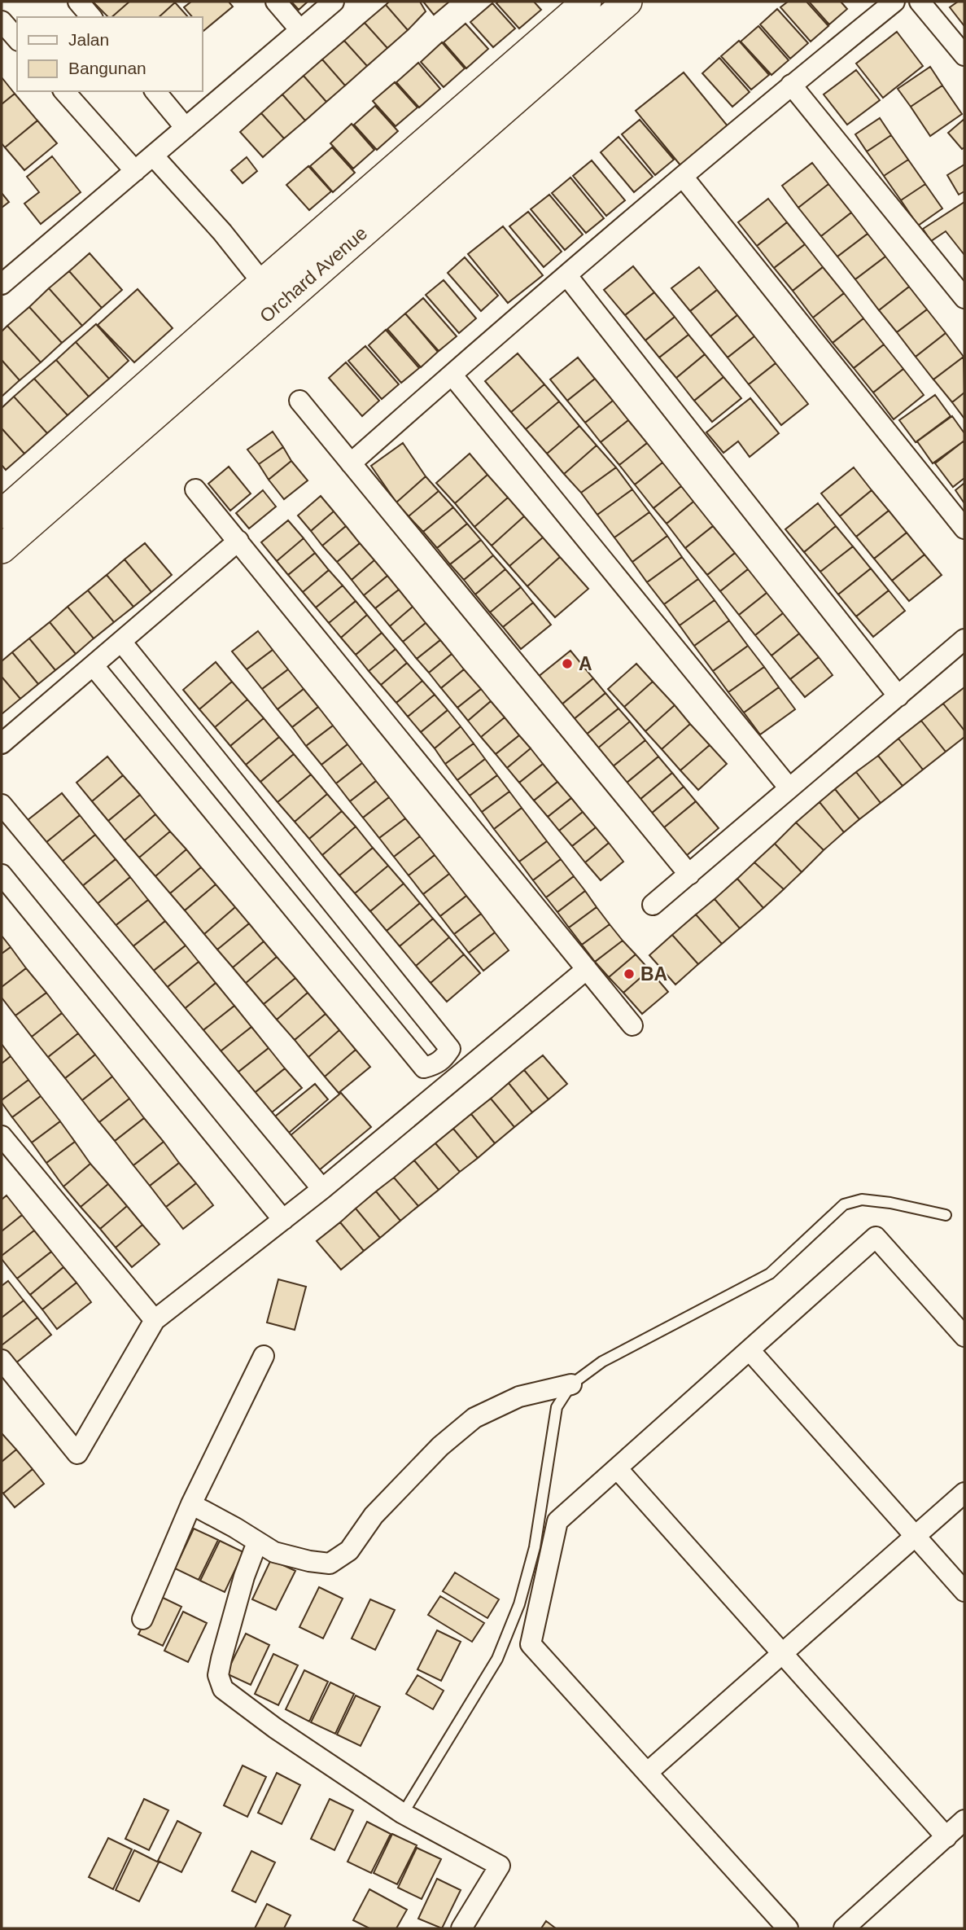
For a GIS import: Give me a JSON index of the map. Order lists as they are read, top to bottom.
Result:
{
  "streets": {
    "street": ["Orchard Avenue"]
  },
  "places": ["A", "BA"],
  "legend": ["Jalan", "Bangunan"]
}
